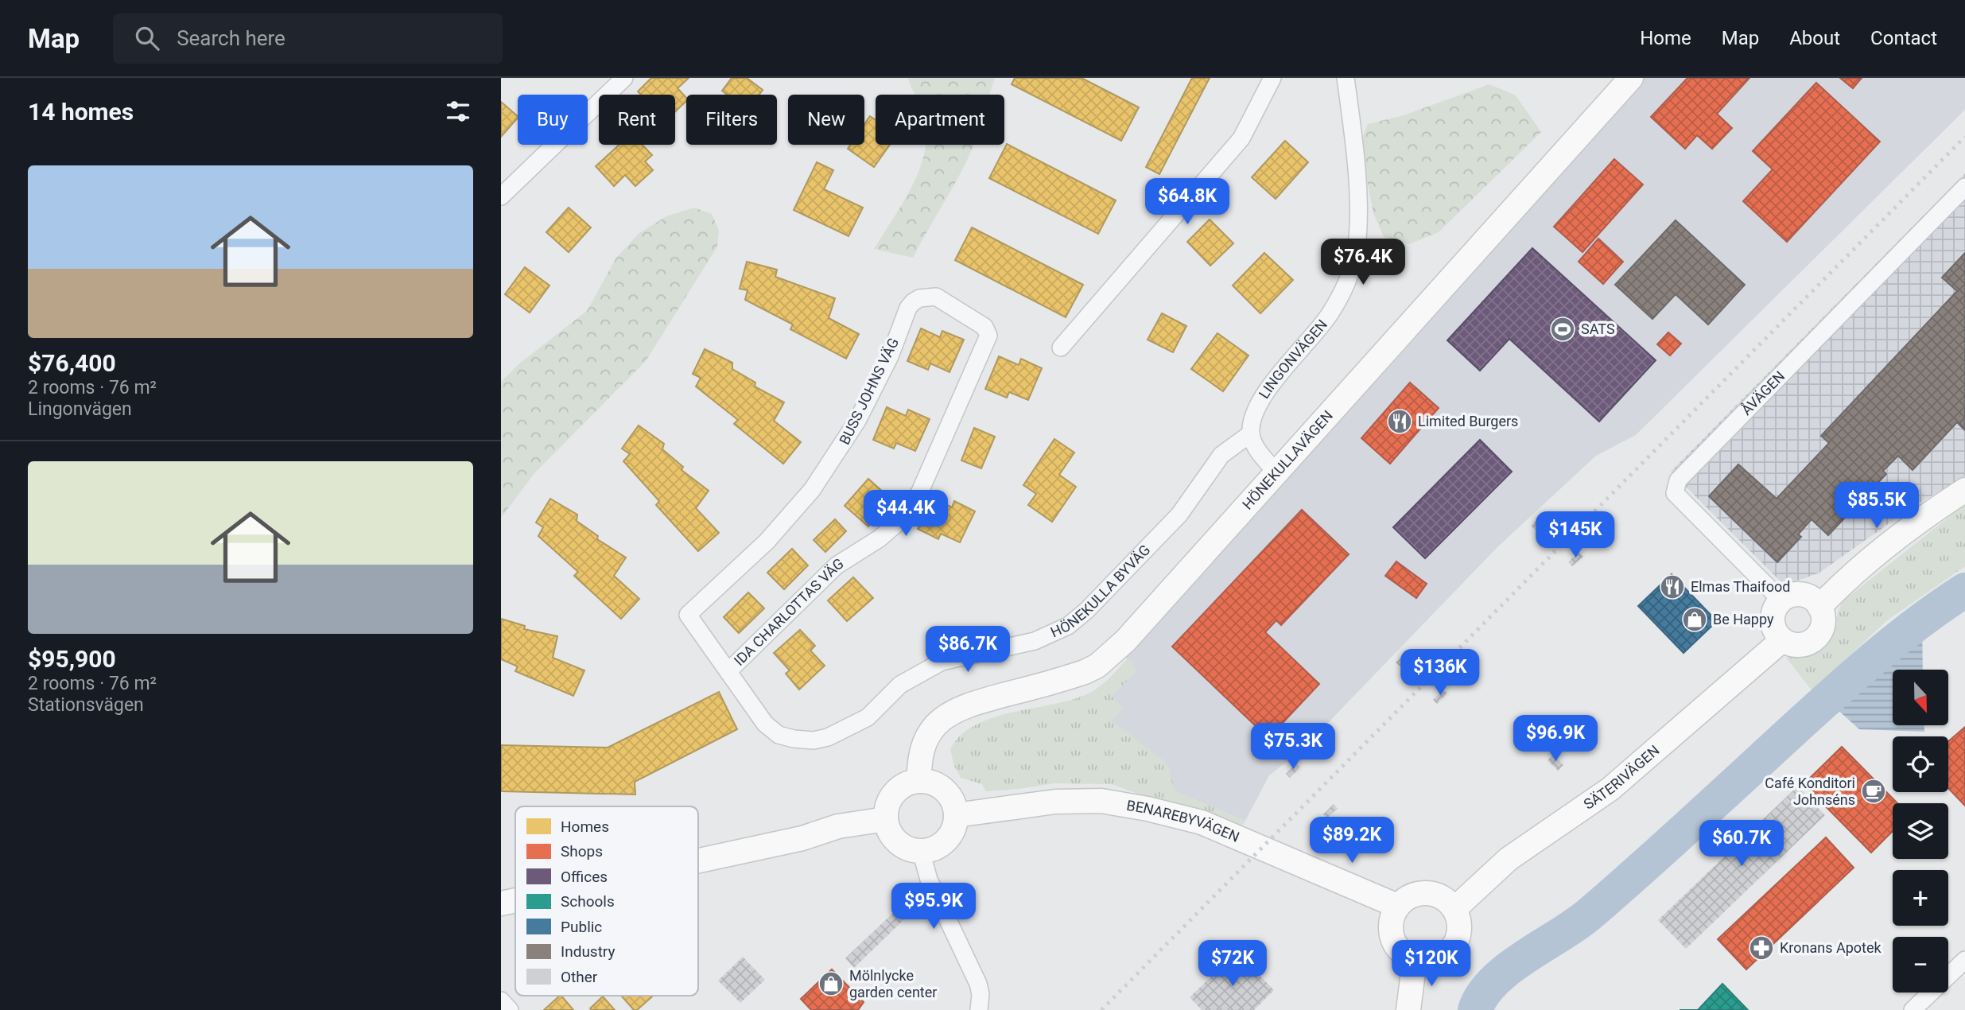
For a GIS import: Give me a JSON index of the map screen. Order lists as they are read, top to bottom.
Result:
{
  "streets": {
    "street": [
      "LINGONVÄGEN",
      "BUSS JOHNS VÄG",
      "ÅVÄGEN",
      "HÖNEKULLAVÄGEN",
      "HÖNEKULLA BYVÄG",
      "IDA CHARLOTTAS VÄG",
      "SÄTERIVÄGEN",
      "BENAREBYVÄGEN"
    ]
  },
  "crossings": [
    ["LINGONVÄGEN", "HÖNEKULLA BYVÄG"],
    ["BUSS JOHNS VÄG", "HÖNEKULLA BYVÄG"],
    ["BUSS JOHNS VÄG", "IDA CHARLOTTAS VÄG"],
    ["ÅVÄGEN", "SÄTERIVÄGEN"],
    ["HÖNEKULLAVÄGEN", "BENAREBYVÄGEN"],
    ["HÖNEKULLA BYVÄG", "IDA CHARLOTTAS VÄG"],
    ["SÄTERIVÄGEN", "BENAREBYVÄGEN"]
  ],
  "places": {
    "sports": ["SATS"],
    "restaurant": ["Limited Burgers", "Elmas Thaifood"],
    "shop": ["Be Happy", "Mölnlycke garden center"],
    "cafe": ["Café Konditori Johnséns"],
    "pharmacy": ["Kronans Apotek"]
  },
  "legend": [
    "Homes",
    "Shops",
    "Offices",
    "Schools",
    "Public",
    "Industry",
    "Other"
  ],
  "north": "bottom",
  "page": {
    "header": "Map",
    "search": "Search here",
    "nav": [
      "Home",
      "Map",
      "About",
      "Contact"
    ],
    "heading": "14 homes",
    "chip": [
      "Buy",
      "Rent",
      "Filters",
      "New",
      "Apartment"
    ],
    "list": [
      {
        "name": "$76,400",
        "note": "2 rooms · 76 m² · Lingonvägen"
      },
      {
        "name": "$95,900",
        "note": "2 rooms · 76 m² · Stationsvägen"
      }
    ],
    "price": [
      "$64.8K",
      "$76.4K",
      "$85.5K",
      "$44.4K",
      "$145K",
      "$86.7K",
      "$136K",
      "$96.9K",
      "$75.3K",
      "$89.2K",
      "$60.7K",
      "$95.9K",
      "$72K",
      "$120K"
    ],
    "map_buttons": ["+", "−"]
  }
}
